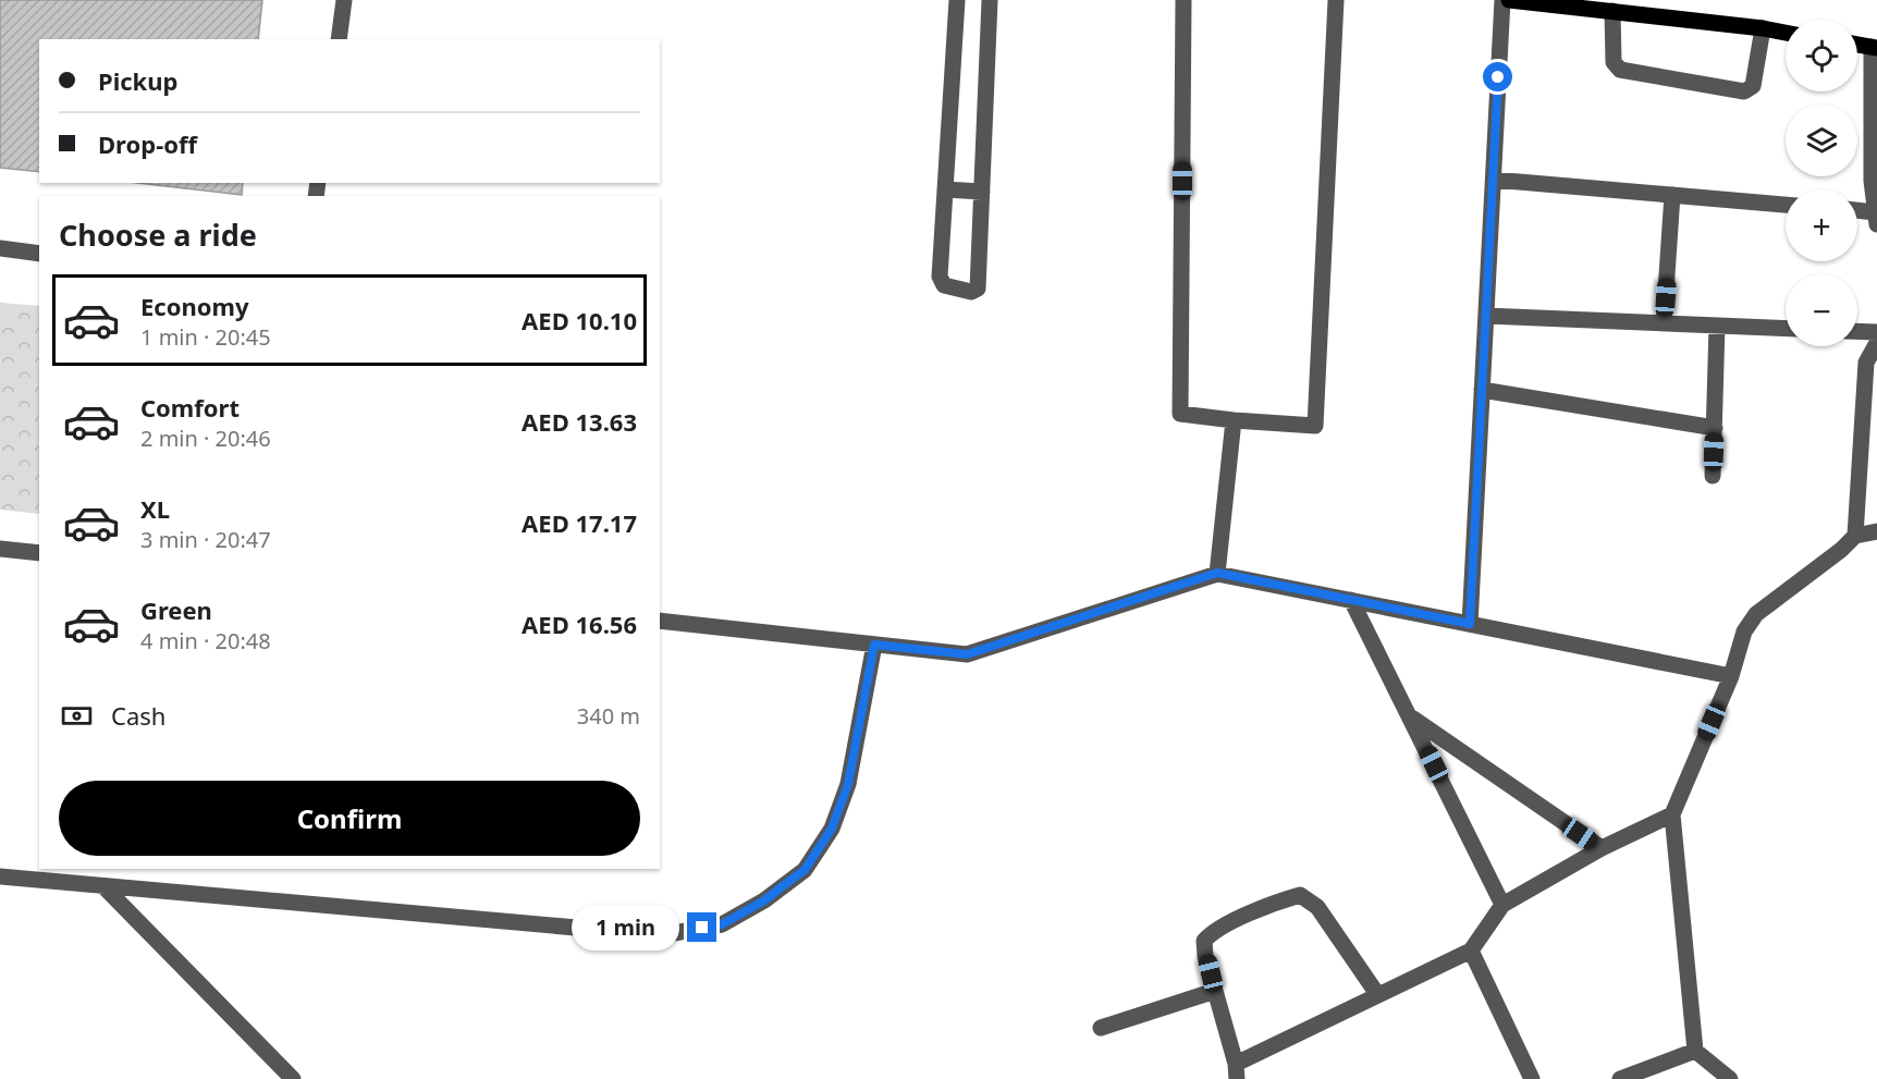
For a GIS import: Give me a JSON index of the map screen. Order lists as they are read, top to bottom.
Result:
{
  "page": {
    "map_buttons": ["+", "−"],
    "banner": ["Pickup", "Drop-off"],
    "heading": "Choose a ride",
    "list": [
      {
        "name": "Economy",
        "note": "1 min · 20:45",
        "value": "AED 10.10"
      },
      {
        "name": "Comfort",
        "note": "2 min · 20:46",
        "value": "AED 13.63"
      },
      {
        "name": "XL",
        "note": "3 min · 20:47",
        "value": "AED 17.17"
      },
      {
        "name": "Green",
        "note": "4 min · 20:48",
        "value": "AED 16.56"
      }
    ],
    "pay": ["Cash", "340 m"],
    "buttons": "Confirm",
    "bubble": "1 min"
  }
}
